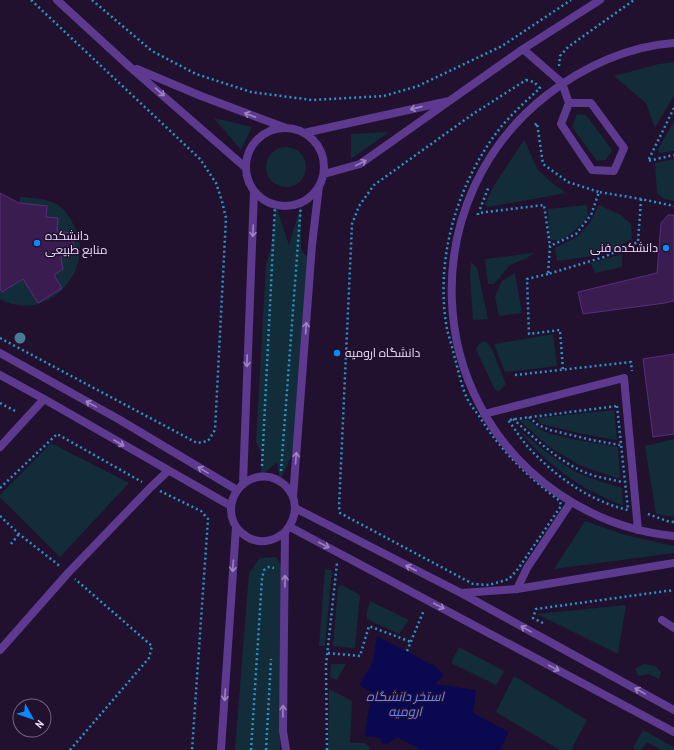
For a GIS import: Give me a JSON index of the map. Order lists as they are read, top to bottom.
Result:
{
  "water": ["استخر دانشگاه ارومیه"],
  "places": ["دانشکده منابع طبیعی", "دانشکده فنی", "دانشگاه ارومیه"],
  "north": "bottom right"
}
